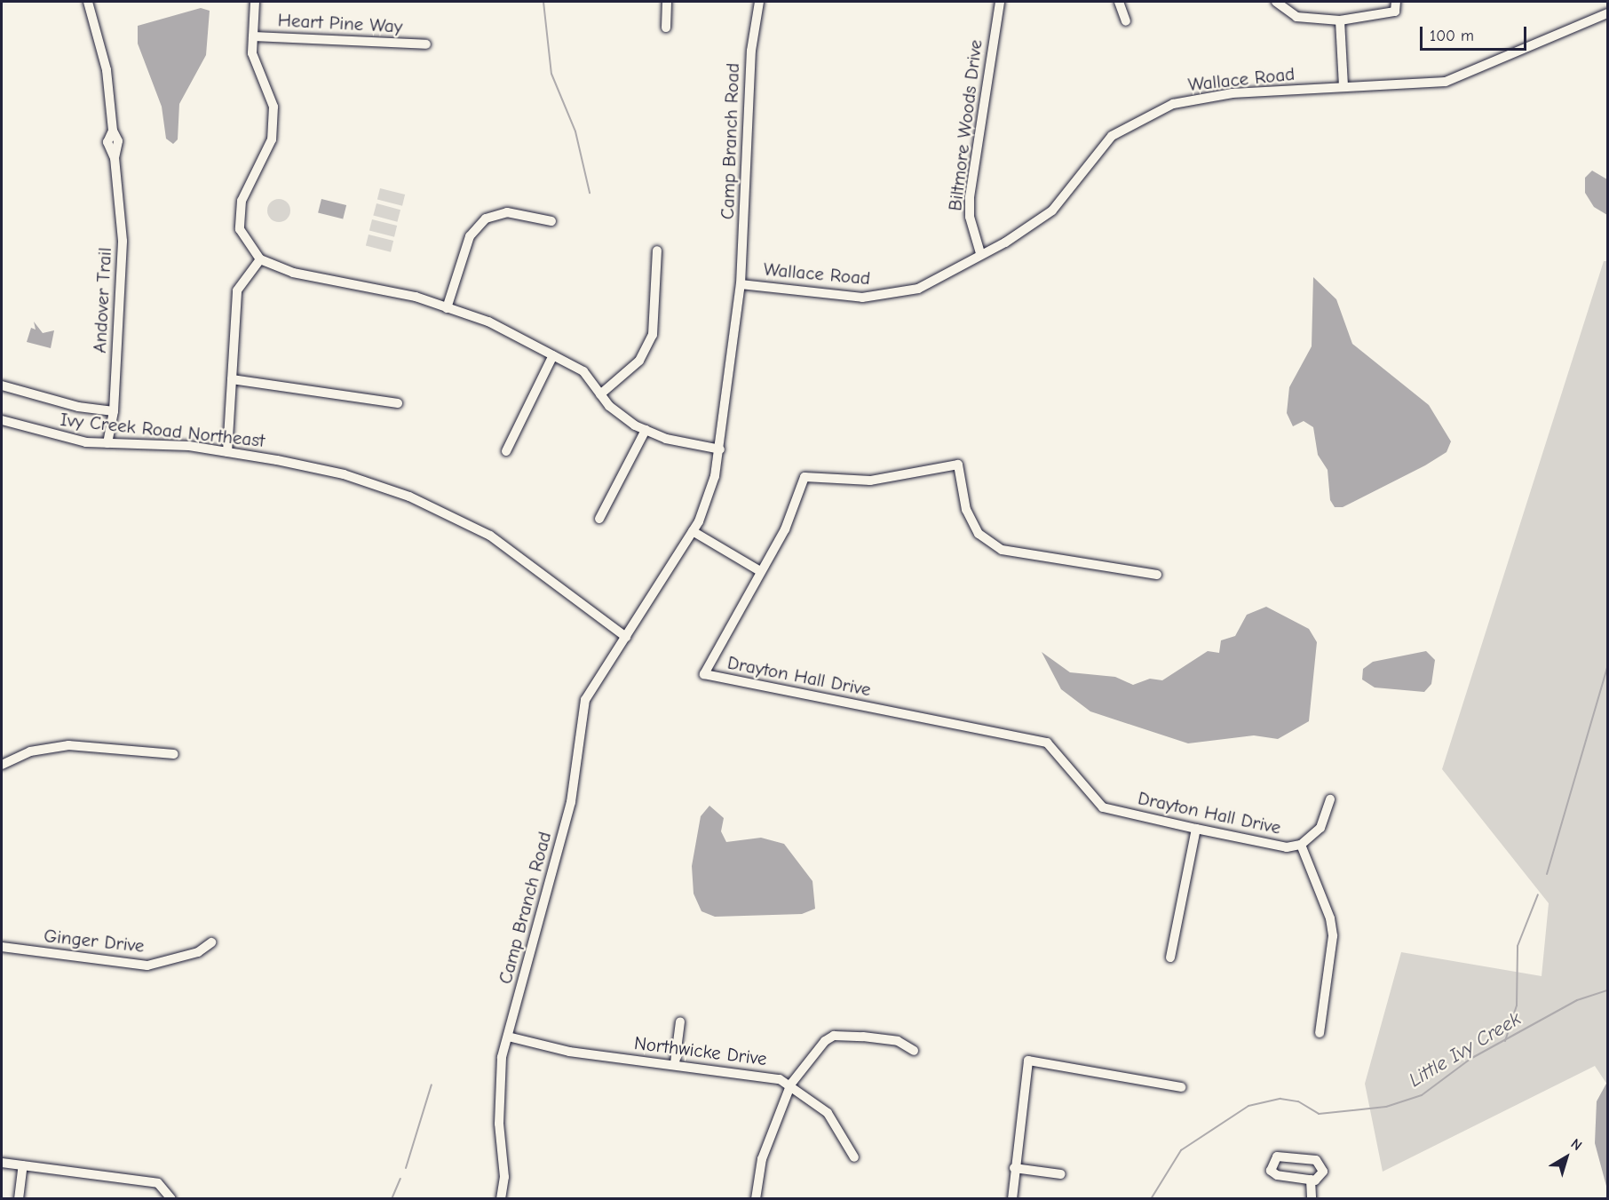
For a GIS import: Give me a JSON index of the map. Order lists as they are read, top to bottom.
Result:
{
  "streets": {
    "street": [
      "Heart Pine Way",
      "Wallace Road",
      "Biltmore Woods Drive",
      "Camp Branch Road",
      "Andover Trail",
      "Ivy Creek Road Northeast",
      "Drayton Hall Drive",
      "Ginger Drive",
      "Northwicke Drive"
    ]
  },
  "crossings": [
    ["Wallace Road", "Biltmore Woods Drive"],
    ["Wallace Road", "Camp Branch Road"],
    ["Camp Branch Road", "Ivy Creek Road Northeast"],
    ["Camp Branch Road", "Northwicke Drive"],
    ["Andover Trail", "Ivy Creek Road Northeast"]
  ],
  "water": ["Little Ivy Creek"],
  "scale_bar": "100 m",
  "north": "top right"
}
